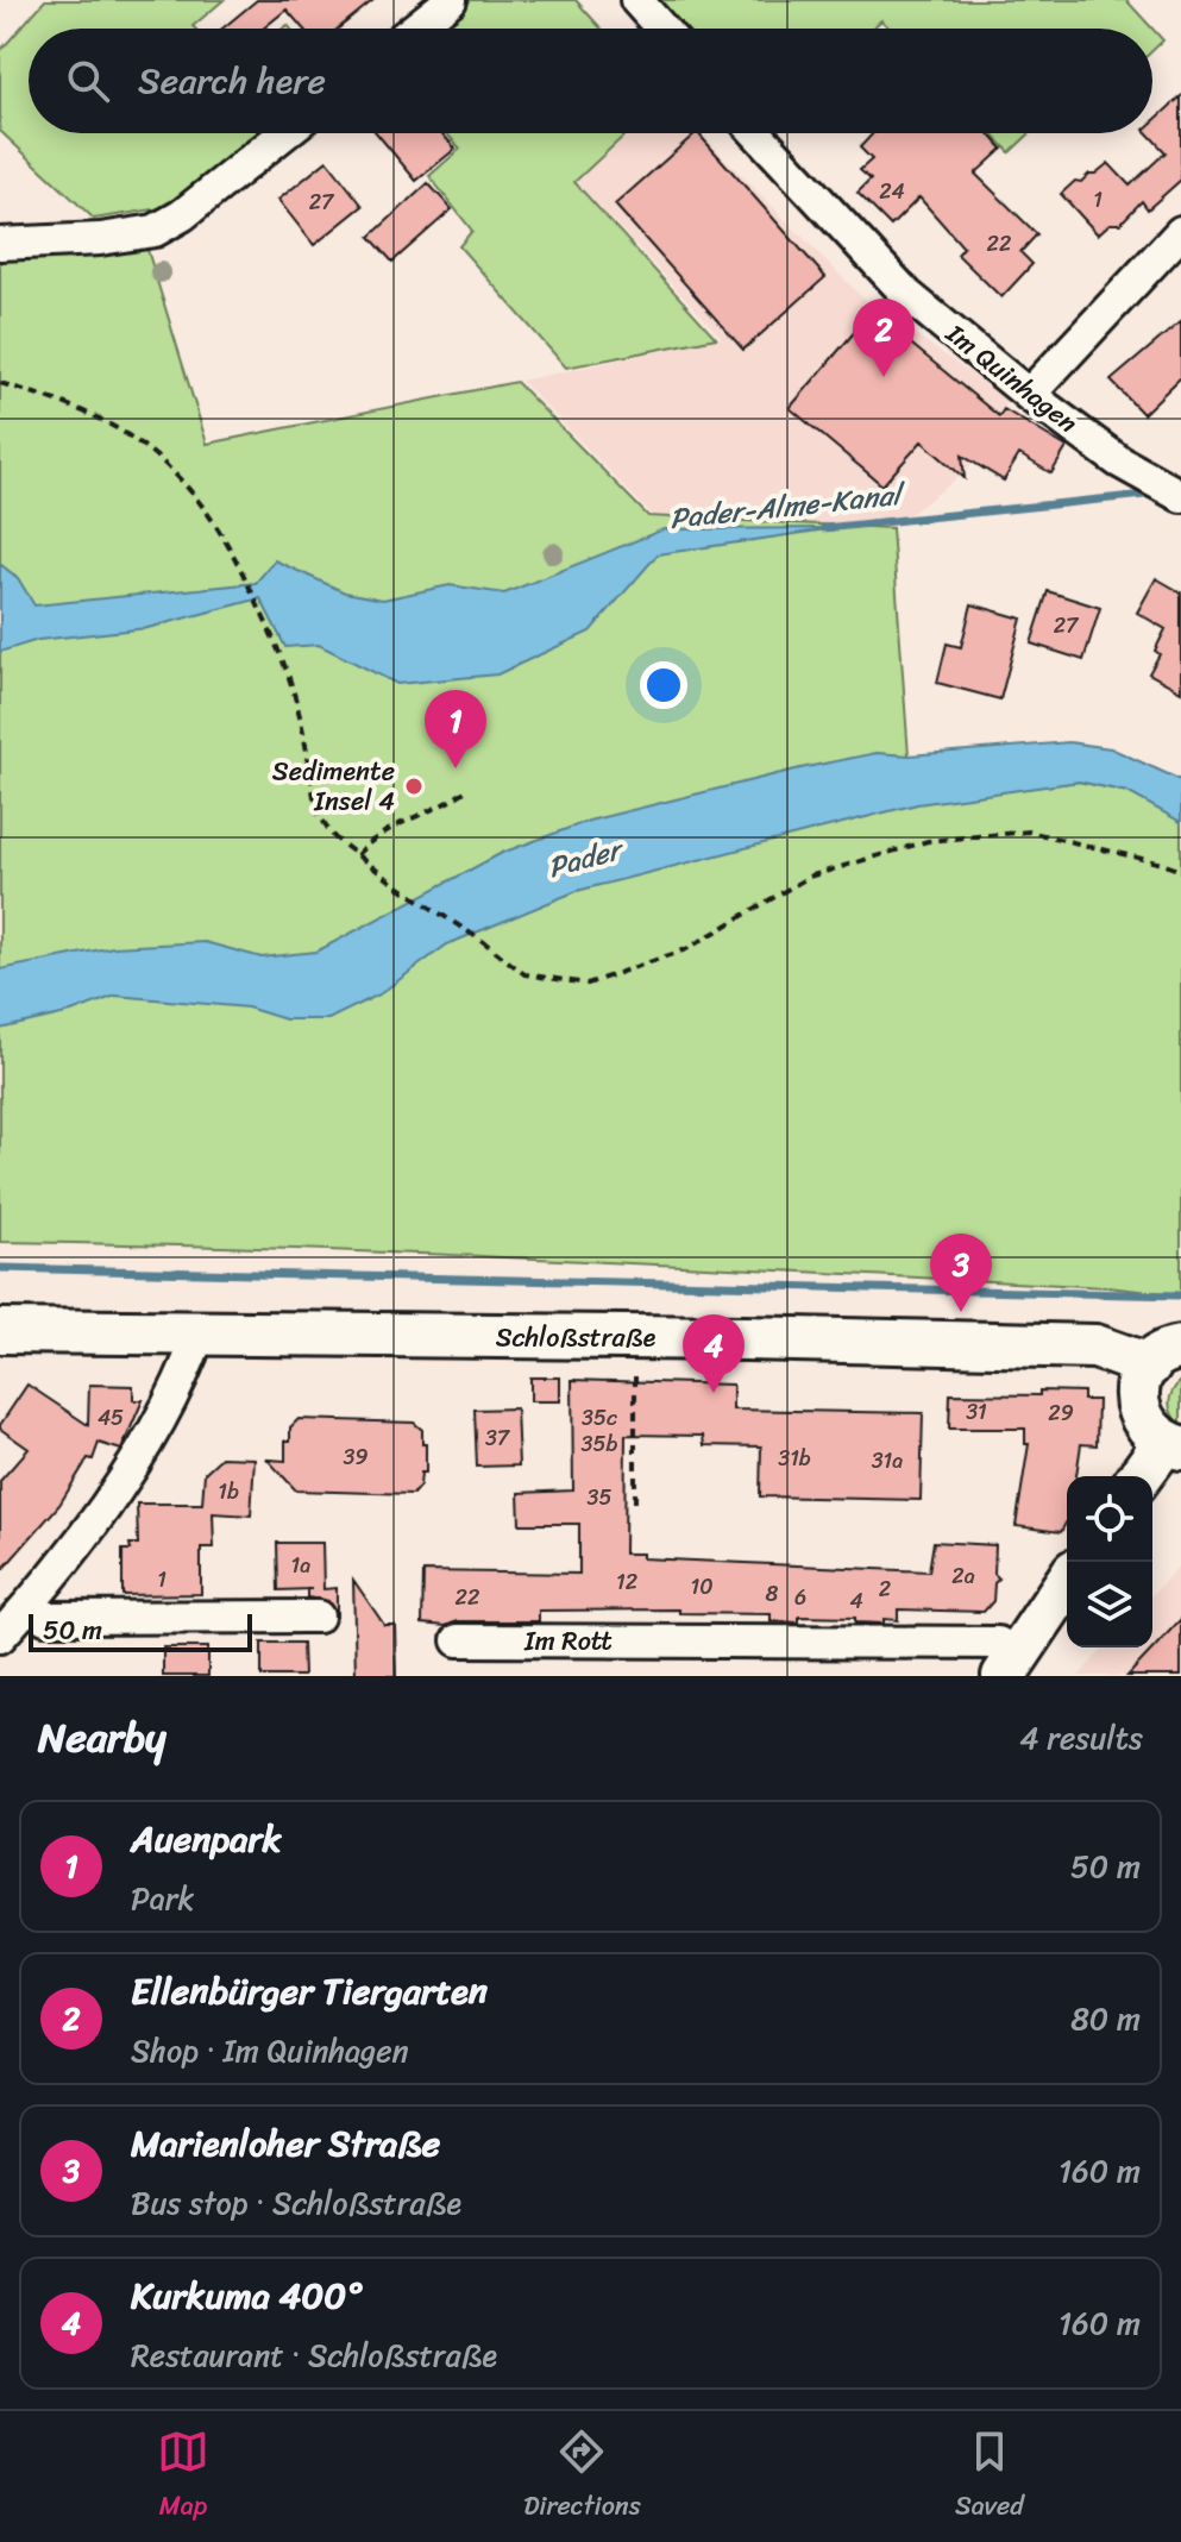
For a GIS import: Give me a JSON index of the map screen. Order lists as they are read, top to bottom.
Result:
{
  "streets": {
    "street": ["Im Quinhagen", "Schloßstraße", "Im Rott"]
  },
  "water": ["Pader-Alme-Kanal", "Pader"],
  "places": ["Sedimente Insel 4"],
  "house_numbers": [
    "24",
    "1",
    "27",
    "22",
    "27",
    "31",
    "29",
    "45",
    "35c",
    "37",
    "35b",
    "39",
    "31b",
    "31a",
    "1b",
    "35",
    "1a",
    "2a",
    "1",
    "12",
    "10",
    "2",
    "8",
    "22",
    "6",
    "4"
  ],
  "scale_bar": "50 m",
  "page": {
    "search": "Search here",
    "pins": [
      "2",
      "1",
      "3",
      "4"
    ],
    "scale": "50 m",
    "heading": ["Nearby", "4 results"],
    "list": [
      {
        "mark": "1",
        "name": "Auenpark",
        "note": "Park",
        "value": "50 m"
      },
      {
        "mark": "2",
        "name": "Ellenbürger Tiergarten",
        "note": "Shop · Im Quinhagen",
        "value": "80 m"
      },
      {
        "mark": "3",
        "name": "Marienloher Straße",
        "note": "Bus stop · Schloßstraße",
        "value": "160 m"
      },
      {
        "mark": "4",
        "name": "Kurkuma 400°",
        "note": "Restaurant · Schloßstraße",
        "value": "160 m"
      }
    ],
    "nav": ["Map", "Directions", "Saved"]
  }
}
